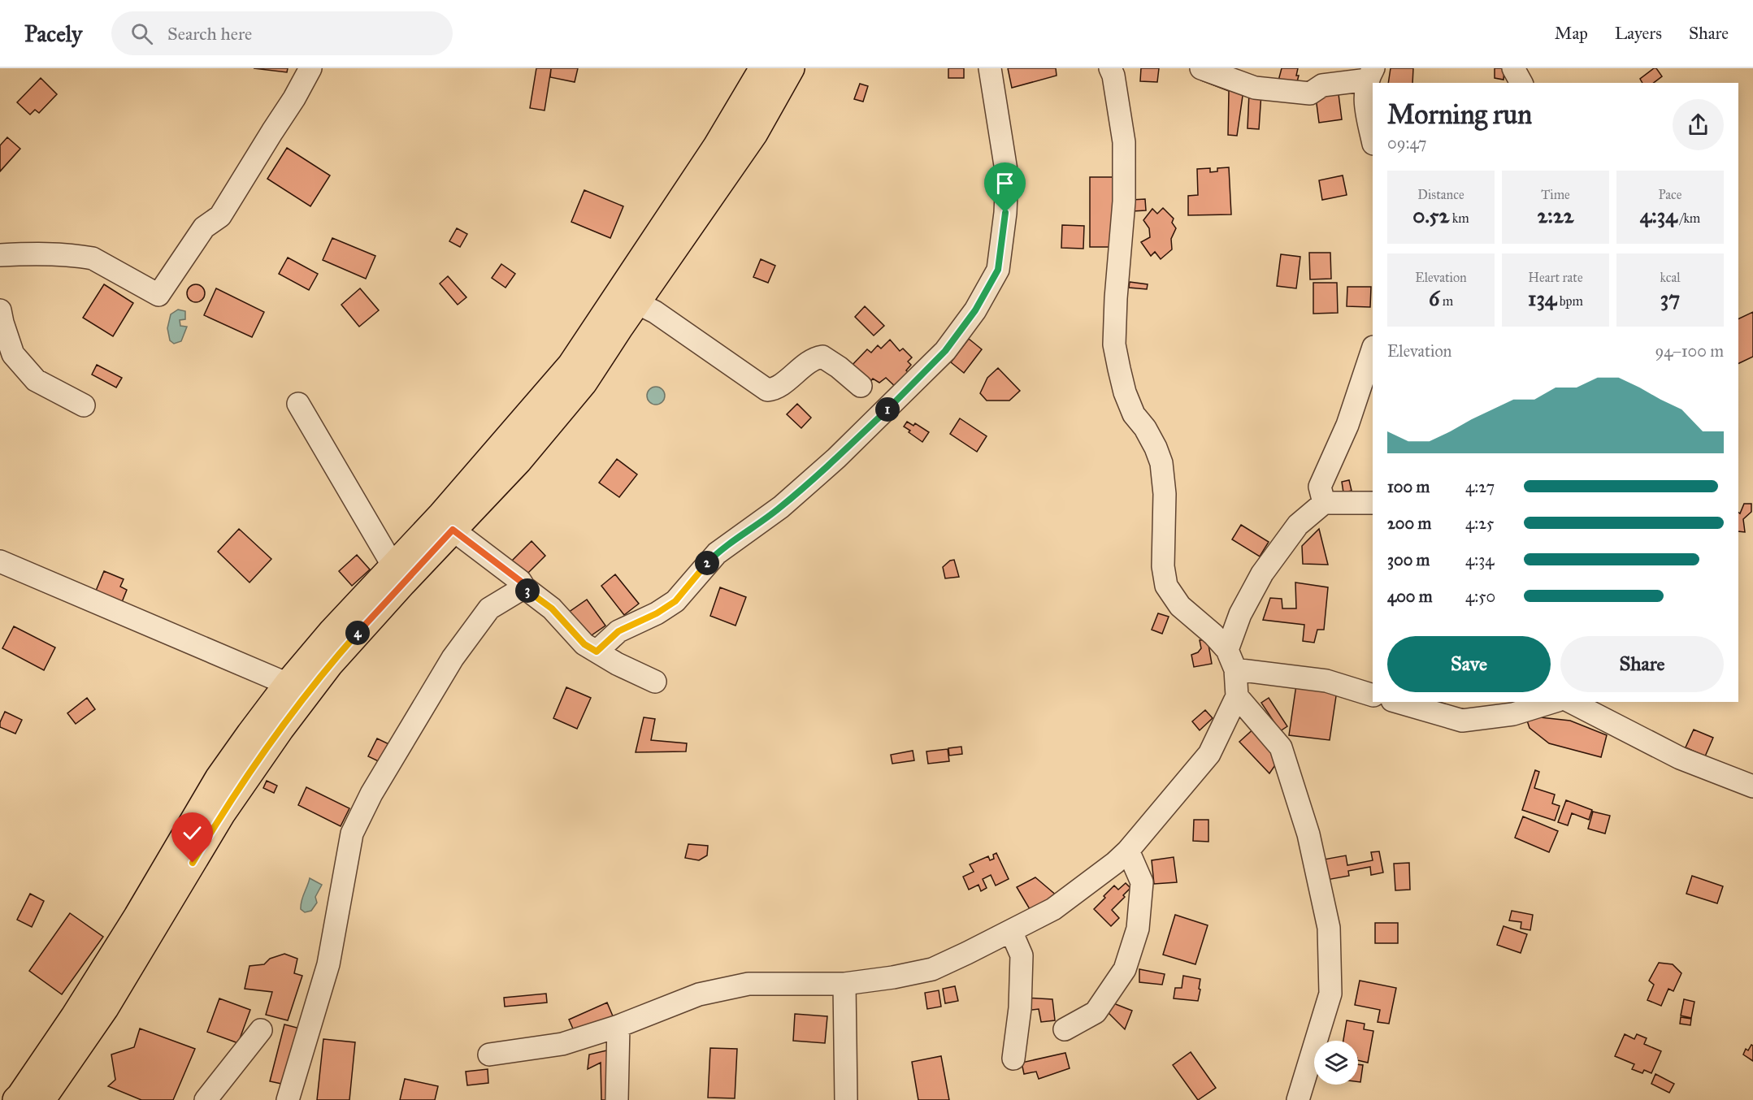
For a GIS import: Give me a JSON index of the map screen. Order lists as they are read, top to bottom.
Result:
{
  "page": {
    "header": "Pacely",
    "search": "Search here",
    "nav": ["Map", "Layers", "Share"],
    "heading": ["Morning run", "09:47"],
    "stats": [
      ["Distance", "0.52 km"],
      ["Time", "2:22"],
      ["Pace", "4:34 /km"],
      ["Elevation", "6 m"],
      ["Heart rate", "134 bpm"],
      ["kcal", "37"]
    ],
    "chart": ["Elevation", "94–100 m"],
    "pins": [
      "1",
      "2",
      "3",
      "4"
    ],
    "list": [
      {
        "name": "100 m",
        "note": "4:27"
      },
      {
        "name": "200 m",
        "note": "4:25"
      },
      {
        "name": "300 m",
        "note": "4:34"
      },
      {
        "name": "400 m",
        "note": "4:50"
      }
    ],
    "buttons": ["Save", "Share"]
  }
}
